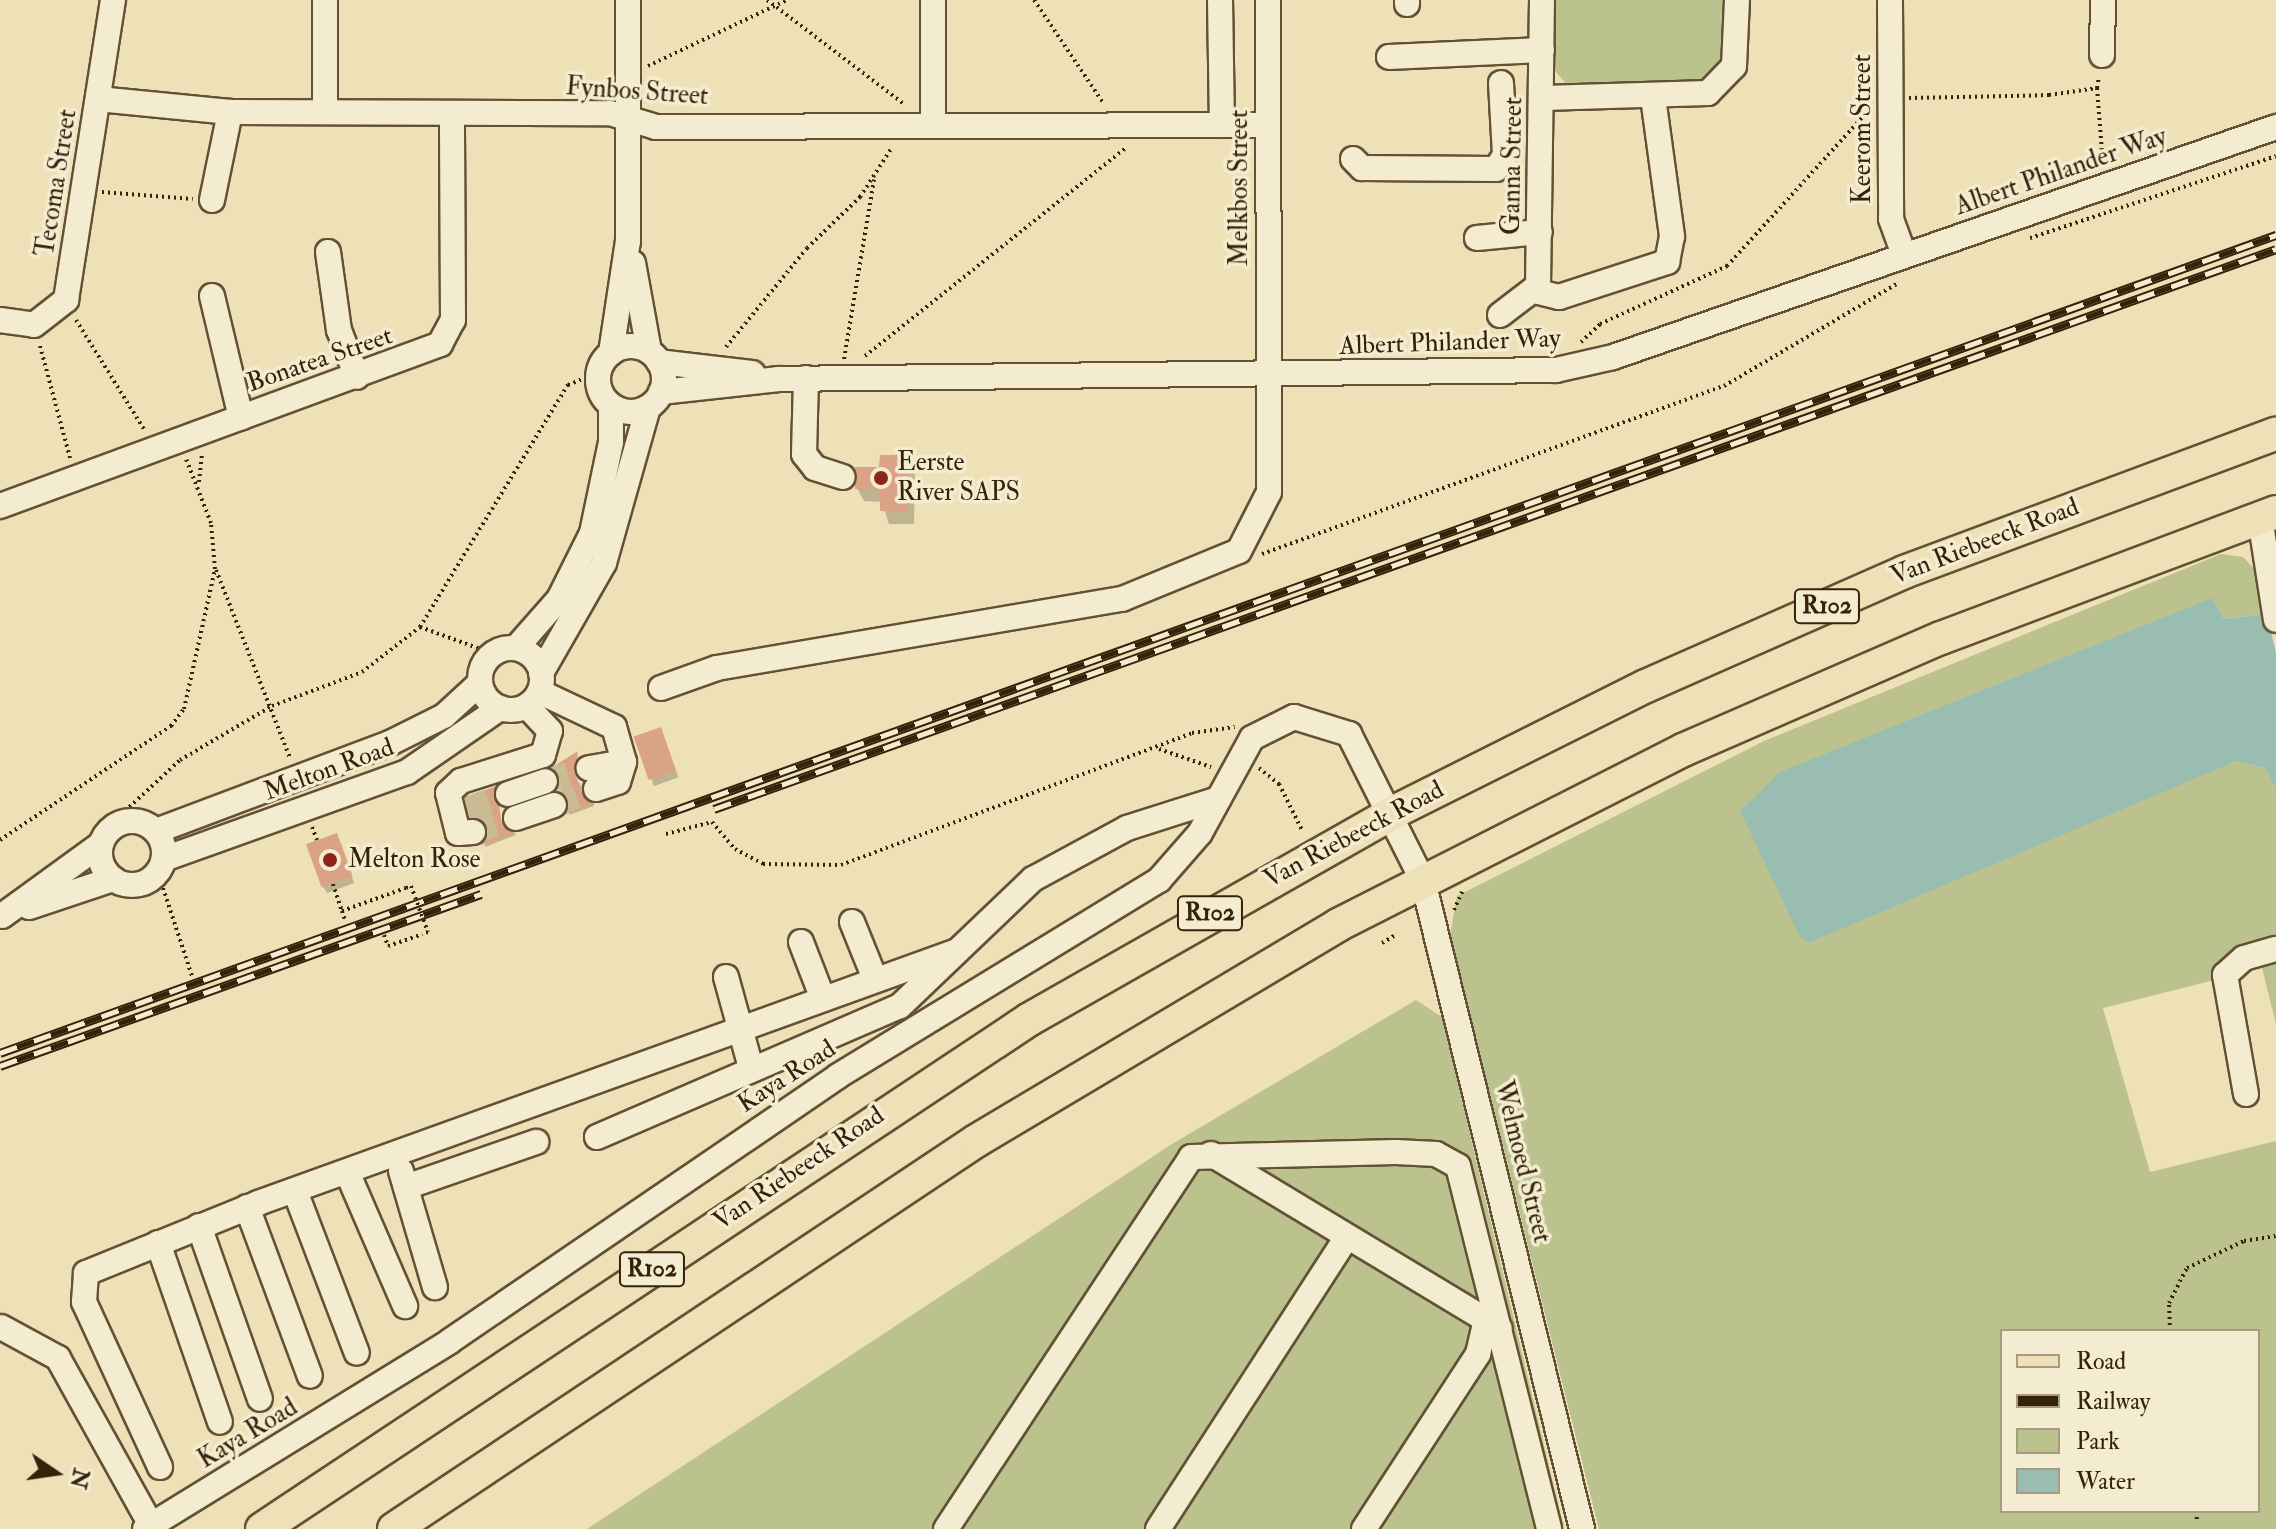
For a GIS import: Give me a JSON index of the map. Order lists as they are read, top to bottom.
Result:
{
  "streets": {
    "main road": ["Van Riebeeck Road", "R102"],
    "street": [
      "Fynbos Street",
      "Keerom Street",
      "Ganna Street",
      "Albert Philander Way",
      "Tecoma Street",
      "Melkbos Street",
      "Bonatea Street",
      "Melton Road",
      "Kaya Road",
      "Welmoed Street"
    ]
  },
  "crossings": [
    ["Fynbos Street", "Tecoma Street"],
    ["Fynbos Street", "Melkbos Street"],
    ["Fynbos Street", "Bonatea Street"],
    ["Keerom Street", "Albert Philander Way"],
    ["Albert Philander Way", "Melkbos Street"],
    ["Van Riebeeck Road", "Kaya Road"],
    ["Van Riebeeck Road", "Welmoed Street"],
    ["R102", "Welmoed Street"],
    ["Kaya Road", "Welmoed Street"]
  ],
  "places": ["Eerste River SAPS", "Melton Rose"],
  "legend": [
    "Road",
    "Railway",
    "Park",
    "Water"
  ],
  "north": "right"
}
